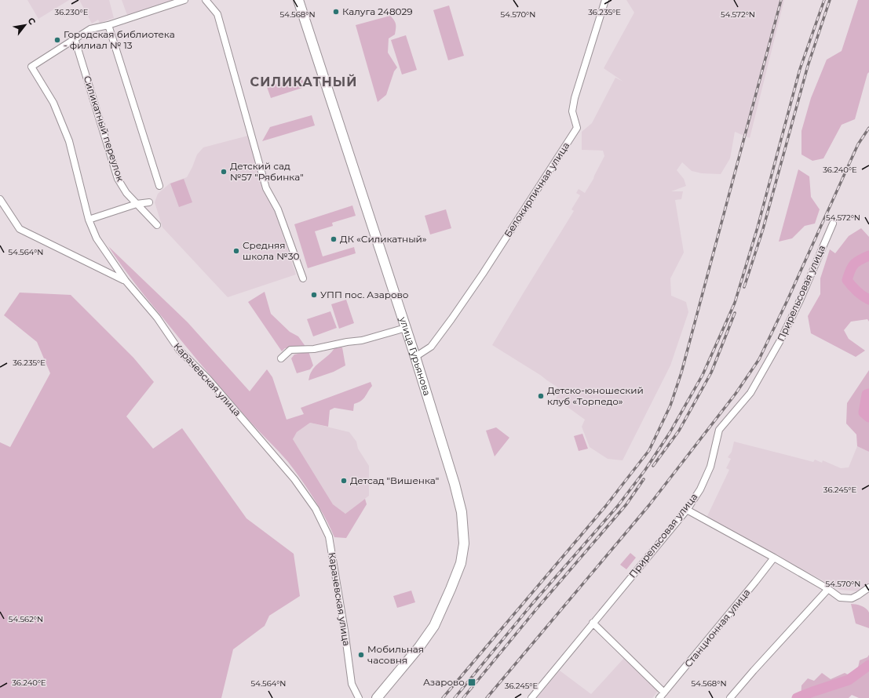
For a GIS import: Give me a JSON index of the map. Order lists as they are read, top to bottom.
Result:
{
  "streets": {
    "street": [
      "Силикатный переулок",
      "Белокирпичная улица",
      "Прирельсовая улица",
      "улица Гурьянова",
      "Карачевская улица",
      "Станционная улица"
    ]
  },
  "crossings": [
    ["Силикатный переулок", "Карачевская улица"],
    ["Белокирпичная улица", "улица Гурьянова"]
  ],
  "districts": ["СИЛИКАТНЫЙ"],
  "places": {
    "other": [
      "Калуга 248029",
      "Городская библиотека - филиал № 13",
      "Детский сад №57 \"Рябинка\"",
      "ДК «Силикатный»",
      "Средняя школа №30",
      "УПП пос. Азарово",
      "Детско-юношеский клуб «Торпедо»",
      "Детсад \"Вишенка\"",
      "Мобильная часовня"
    ],
    "transit": ["Азарово"]
  },
  "north": "top right",
  "coordinates": [
    "36.230°E",
    "36.235°E",
    "54.570°N",
    "54.568°N",
    "54.572°N",
    "36.240°E",
    "54.564°N",
    "36.245°E",
    "54.562°N"
  ]
}
